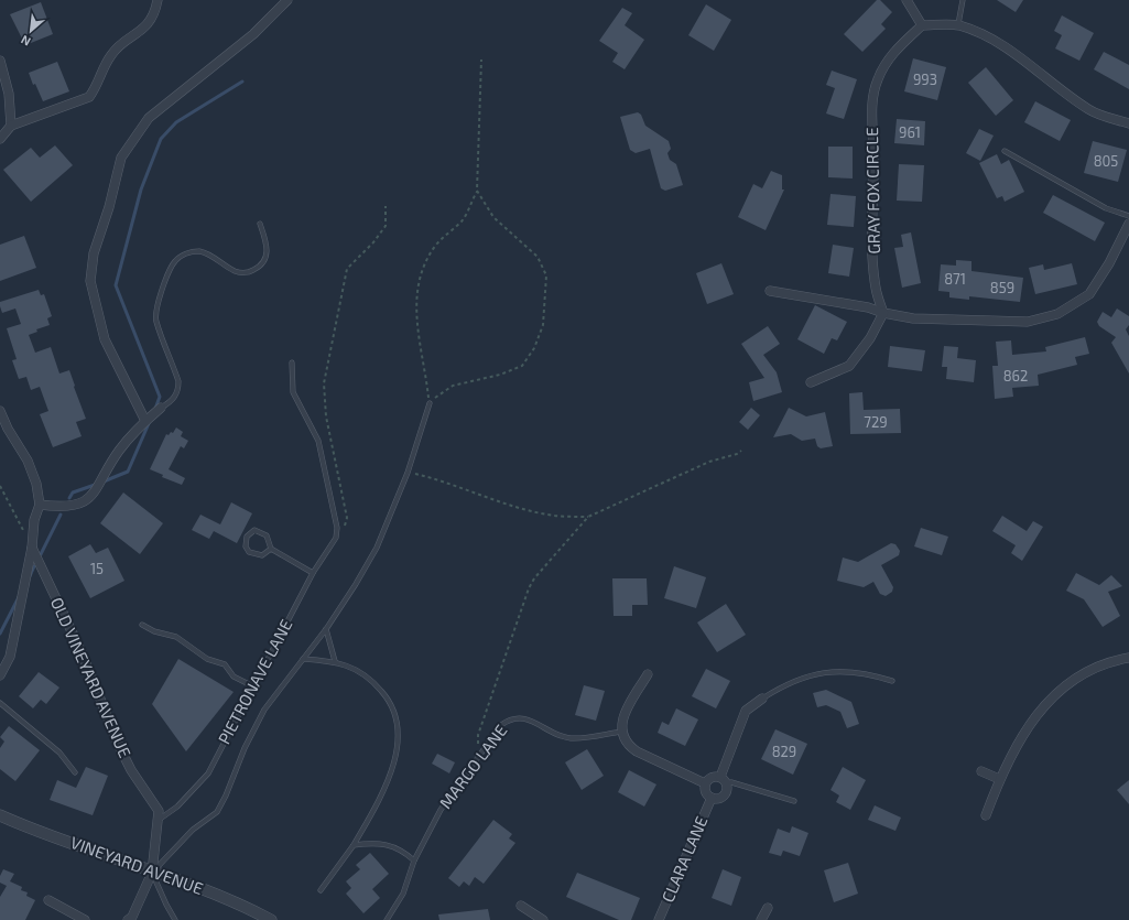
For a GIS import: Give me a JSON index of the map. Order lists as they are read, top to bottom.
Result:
{
  "streets": {
    "street": [
      "GRAY FOX CIRCLE",
      "OLD VINEYARD AVENUE",
      "CLARA LANE",
      "VINEYARD AVENUE"
    ],
    "lane": ["PIETRONAVE LANE", "MARGO LANE"]
  },
  "crossings": [
    ["OLD VINEYARD AVENUE", "PIETRONAVE LANE"],
    ["OLD VINEYARD AVENUE", "VINEYARD AVENUE"]
  ],
  "house_numbers": [
    "993",
    "961",
    "805",
    "871",
    "859",
    "862",
    "729",
    "15",
    "829"
  ],
  "north": "bottom left"
}
